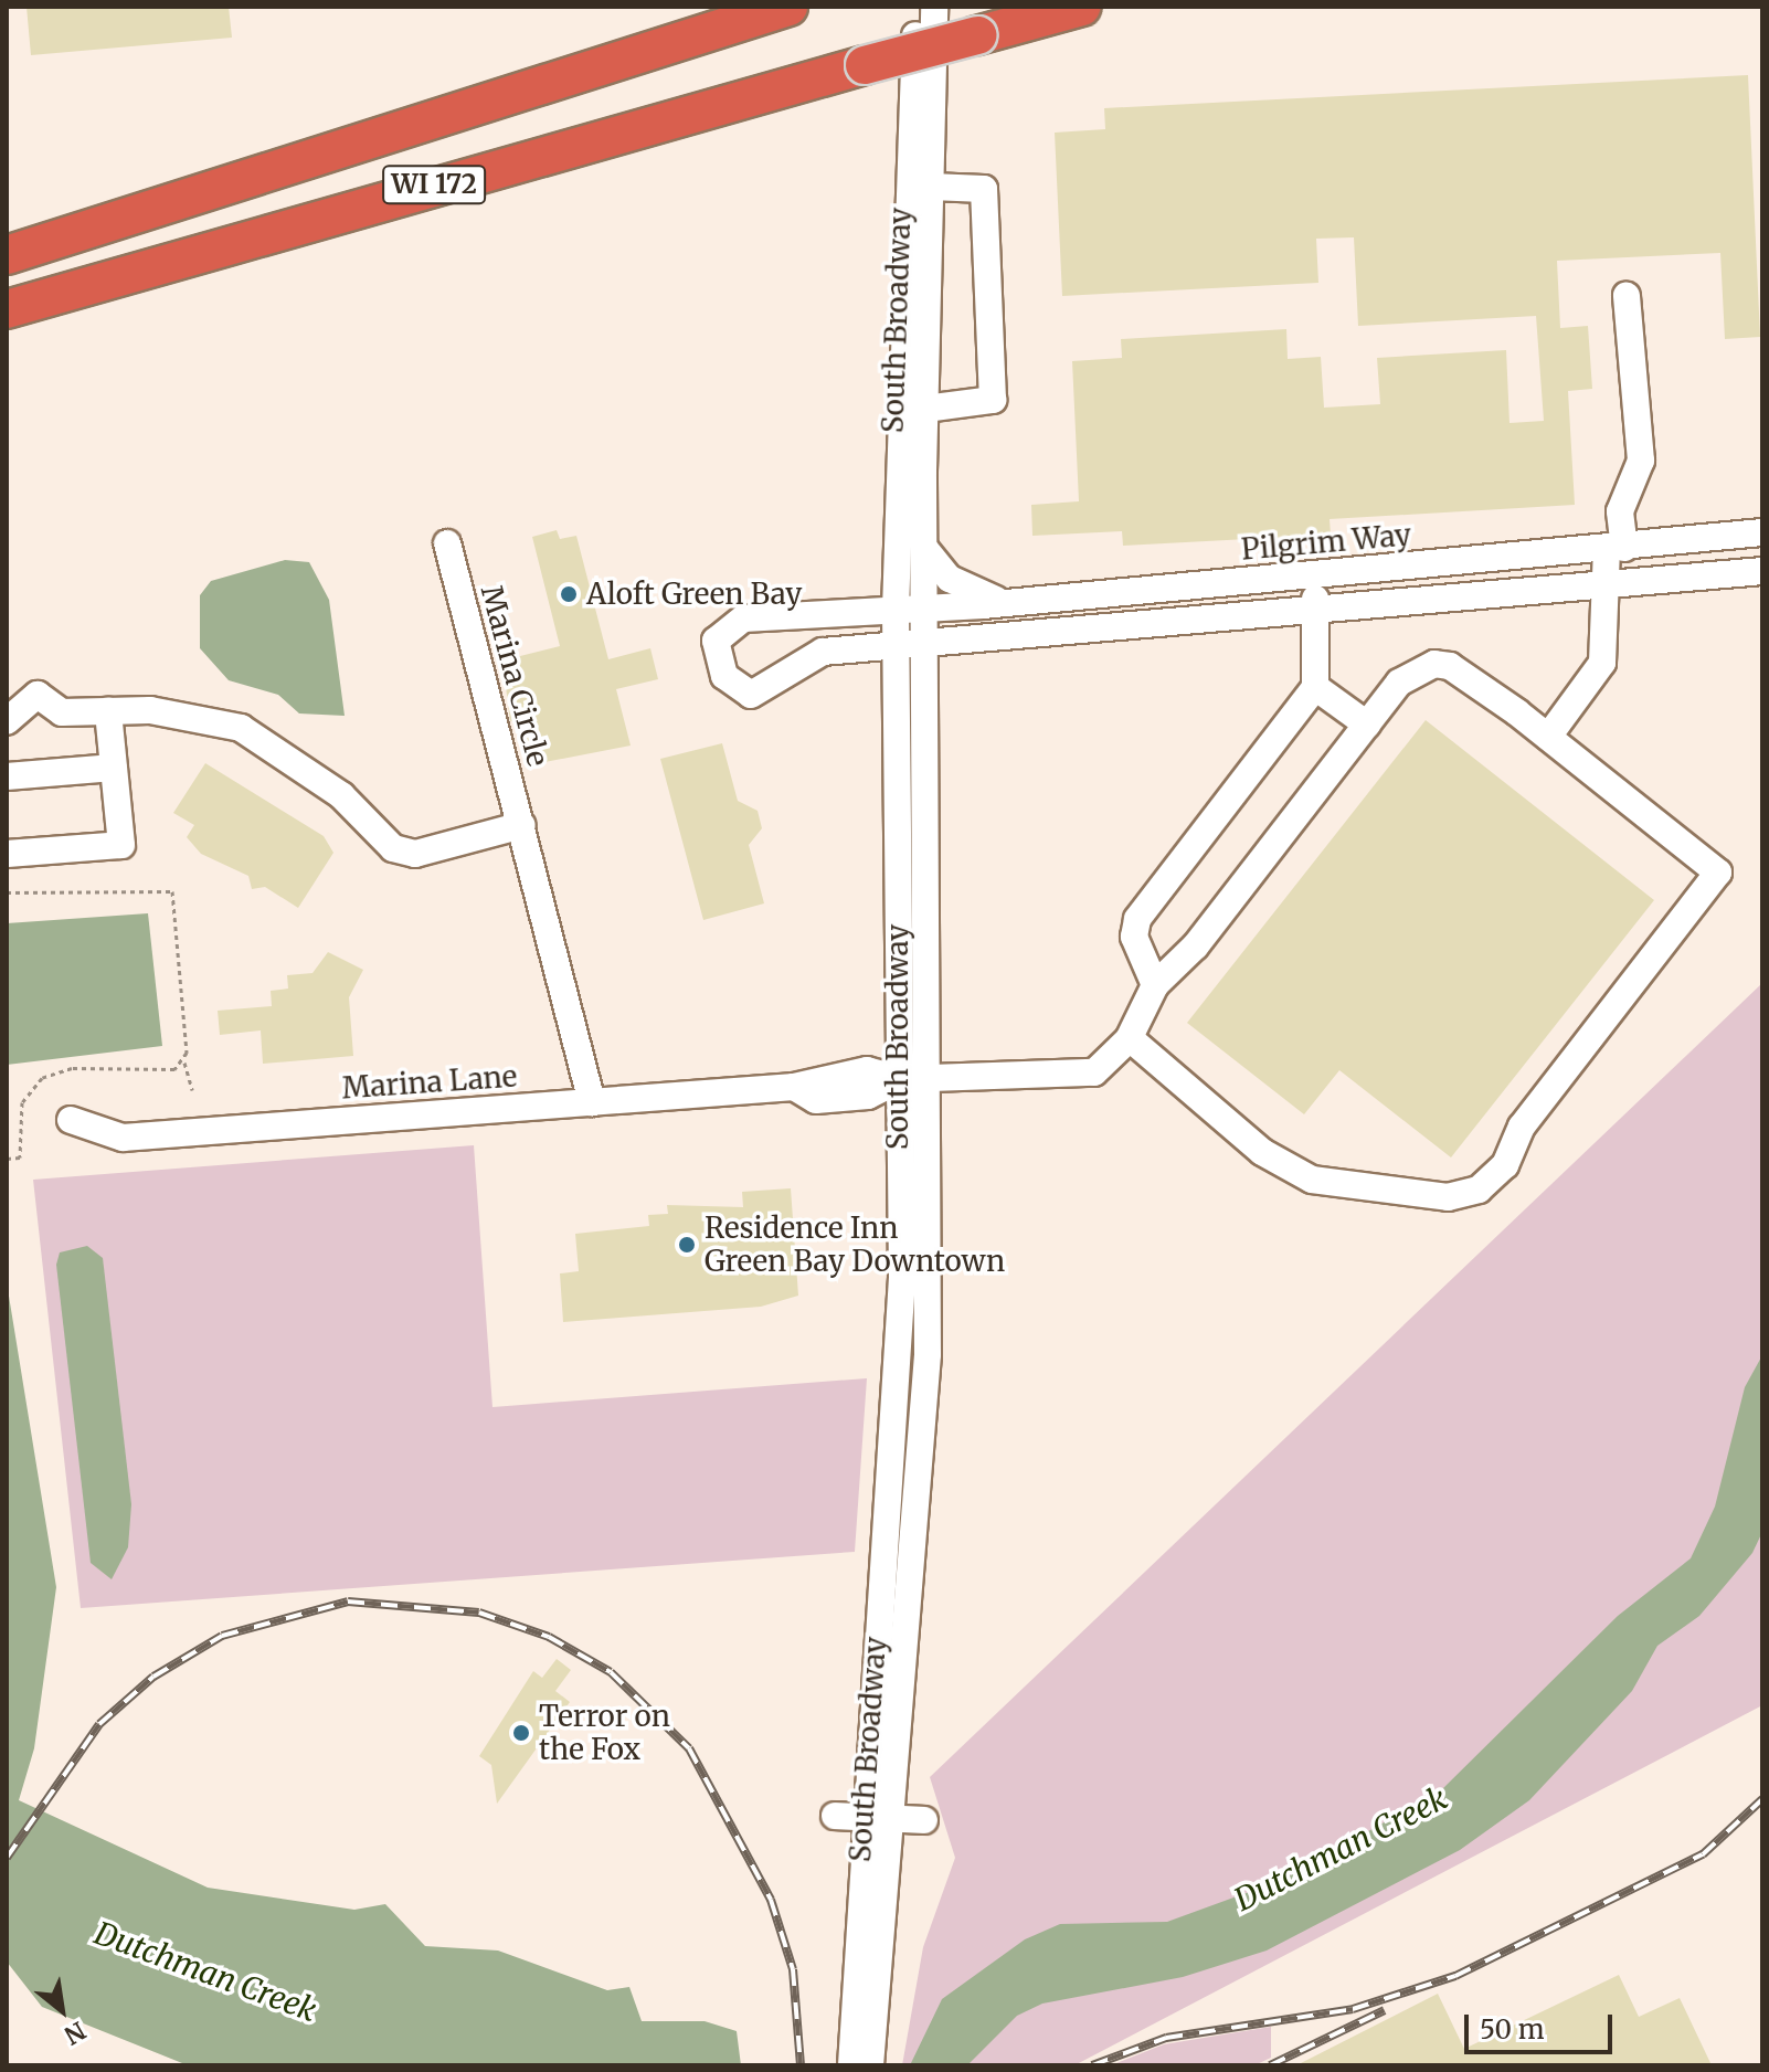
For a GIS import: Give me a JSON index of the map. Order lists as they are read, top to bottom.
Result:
{
  "streets": {
    "highway": ["WI 172"],
    "street": [
      "South Broadway",
      "Pilgrim Way",
      "Marina Circle",
      "Marina Lane"
    ]
  },
  "crossings": [
    ["South Broadway", "Pilgrim Way"],
    ["South Broadway", "Marina Lane"],
    ["Marina Circle", "Marina Lane"]
  ],
  "water": ["Dutchman Creek"],
  "places": ["Aloft Green Bay", "Residence Inn Green Bay Downtown", "Terror on the Fox"],
  "scale_bar": "50 m",
  "north": "bottom right"
}
